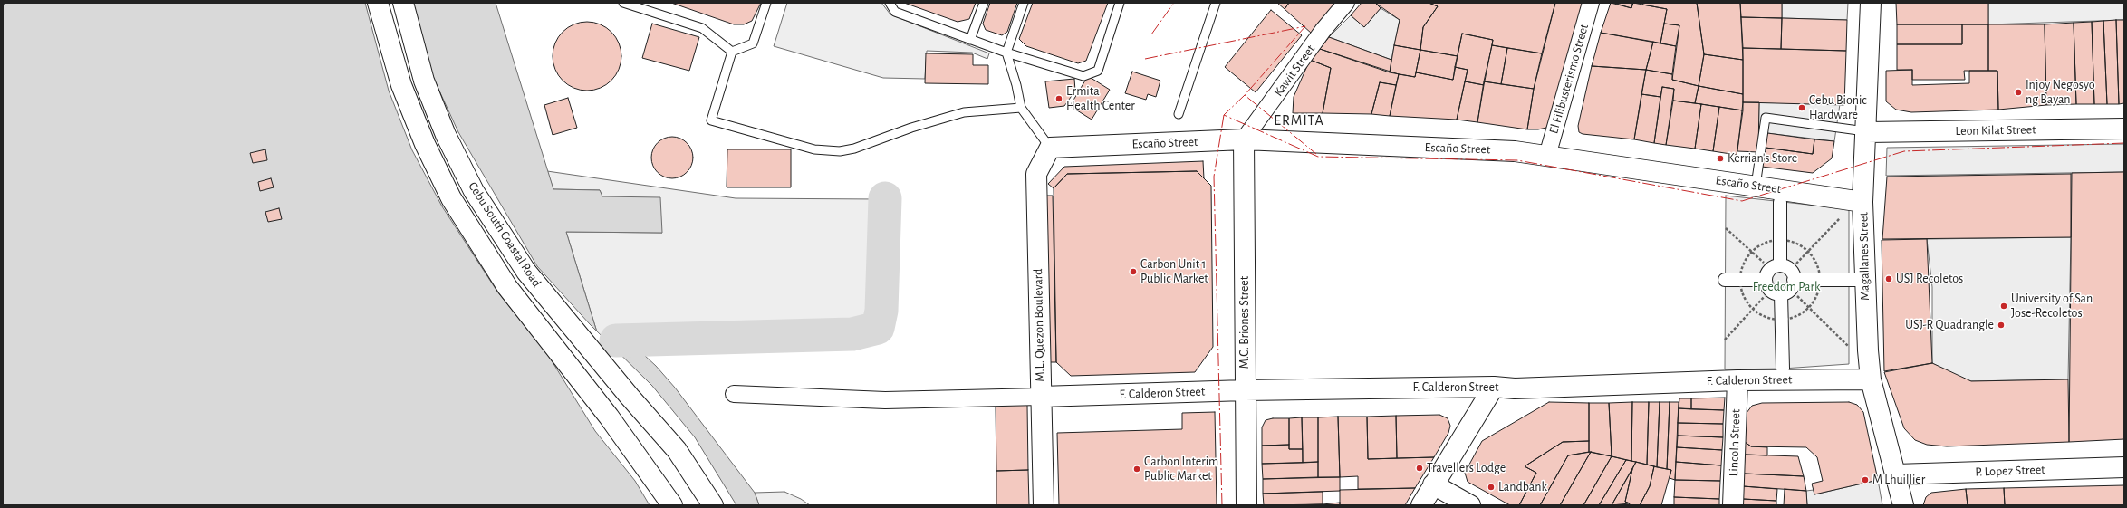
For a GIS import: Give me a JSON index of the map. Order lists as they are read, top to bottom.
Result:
{
  "streets": {
    "main road": [
      "Leon Kilat Street",
      "Escaño Street",
      "Cebu South Coastal Road",
      "Magallanes Street",
      "M.C. Briones Street",
      "M.L. Quezon Boulevard",
      "F. Calderon Street",
      "Lincoln Street",
      "P. Lopez Street"
    ],
    "street": ["Kawit Street", "El Filibusterismo Street"]
  },
  "crossings": [
    ["Kawit Street", "Escaño Street"],
    ["Kawit Street", "M.C. Briones Street"],
    ["El Filibusterismo Street", "Escaño Street"],
    ["Leon Kilat Street", "Magallanes Street"],
    ["Escaño Street", "Magallanes Street"],
    ["Escaño Street", "M.C. Briones Street"],
    ["Escaño Street", "M.L. Quezon Boulevard"],
    ["Magallanes Street", "F. Calderon Street"],
    ["Magallanes Street", "P. Lopez Street"],
    ["M.C. Briones Street", "F. Calderon Street"],
    ["M.L. Quezon Boulevard", "F. Calderon Street"],
    ["F. Calderon Street", "Lincoln Street"]
  ],
  "districts": ["ERMITA"],
  "parks": ["Freedom Park"],
  "places": [
    "Injoy Negosyo ng Bayan",
    "Ermita Health Center",
    "Cebu Bionic Hardware",
    "Kerrian's Store",
    "Carbon Unit 1 Public Market",
    "USJ Recoletos",
    "University of San Jose-Recoletos",
    "USJ-R Quadrangle",
    "Travellers Lodge",
    "Carbon Interim Public Market",
    "M Lhuillier",
    "Landbank"
  ]
}
